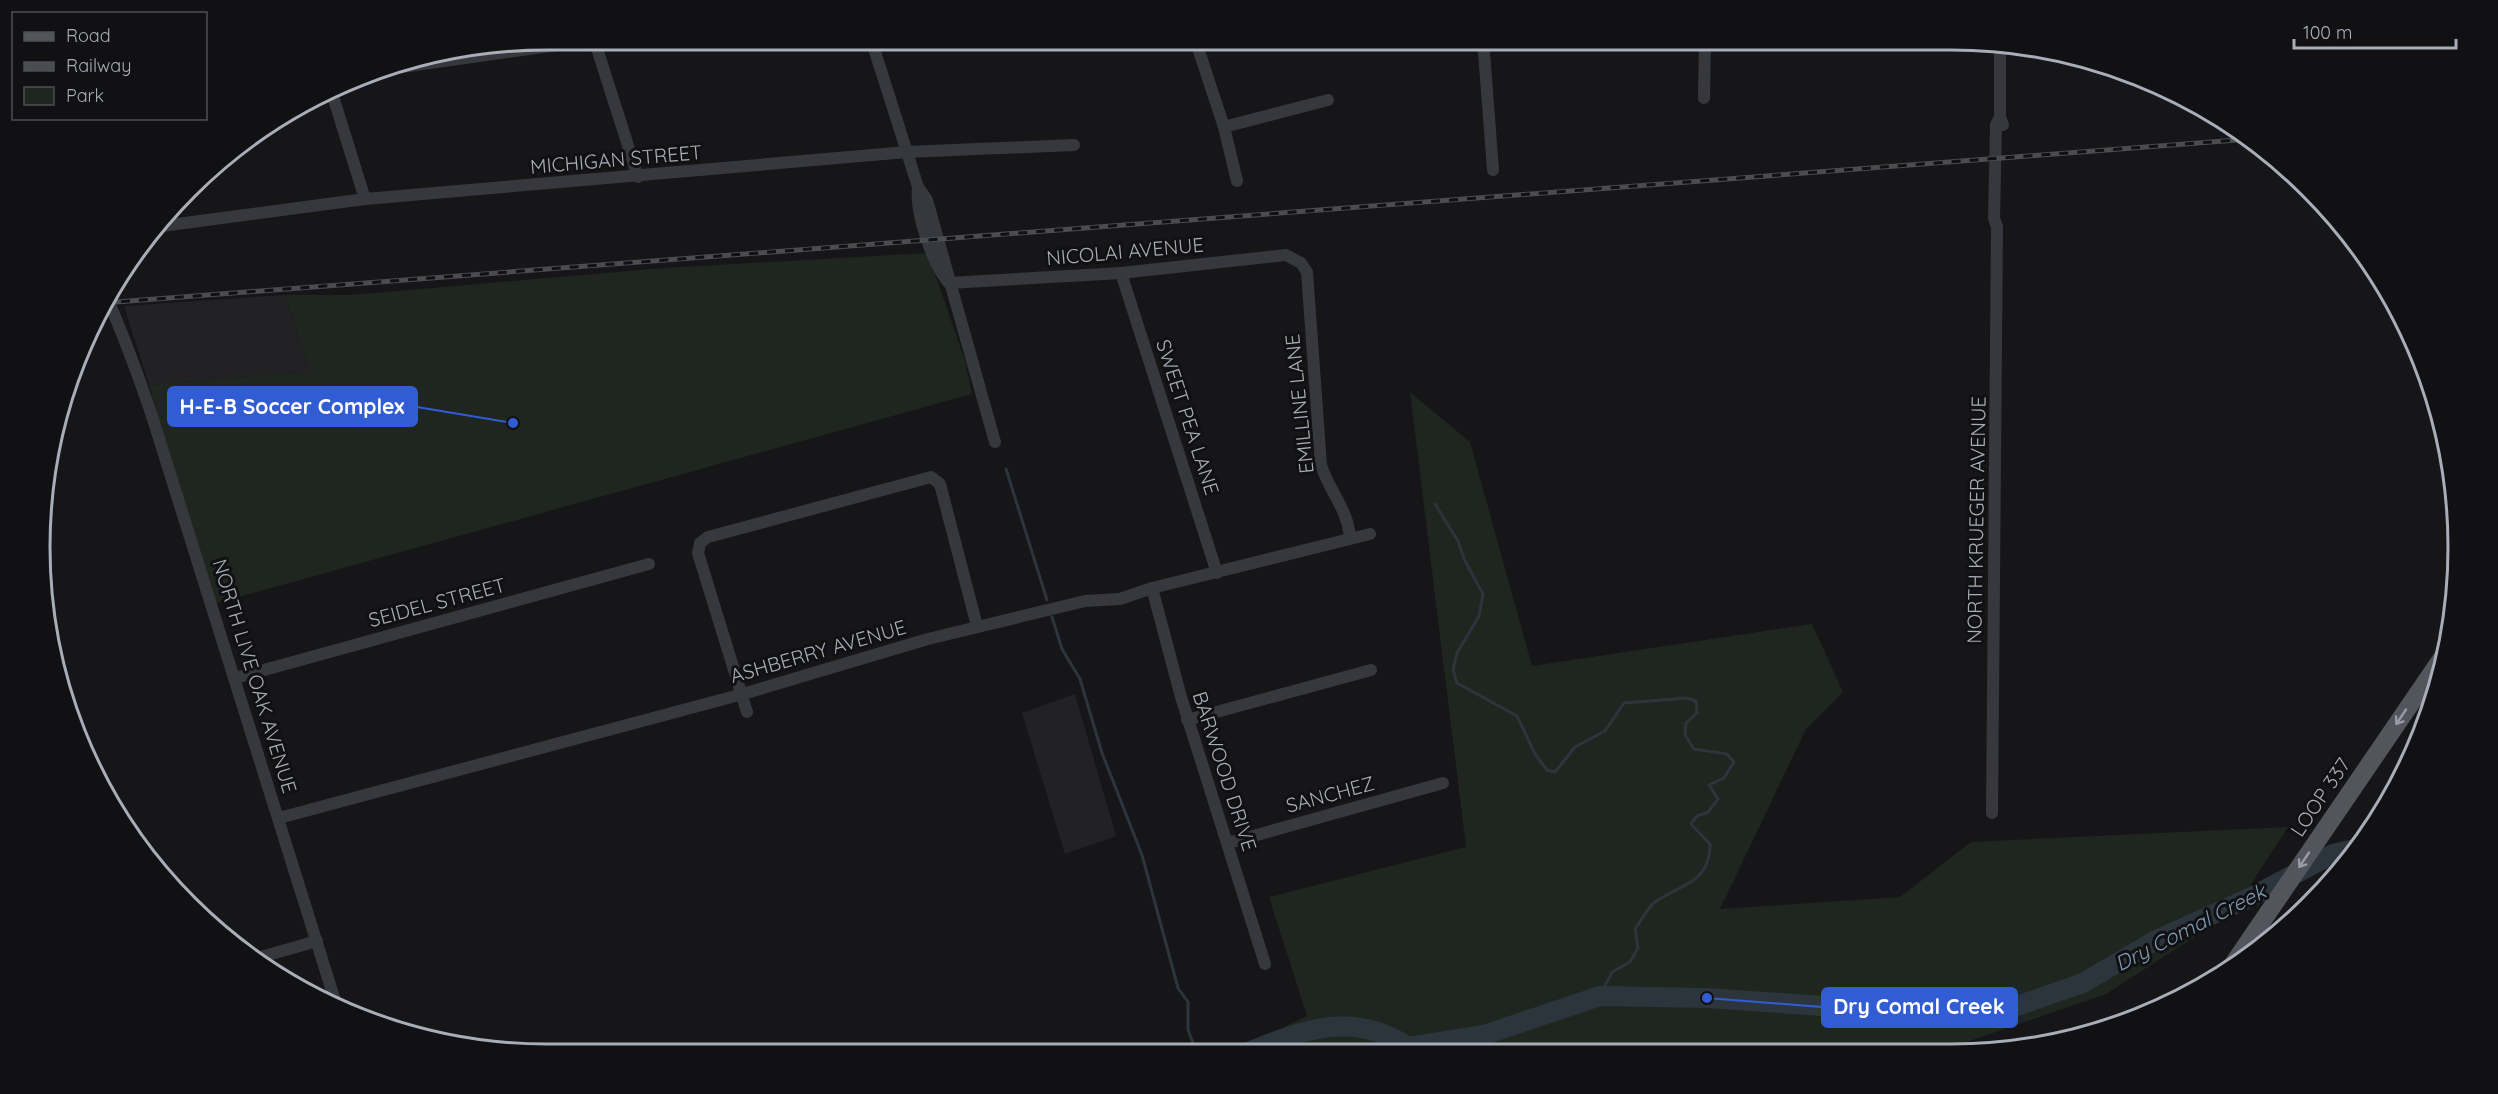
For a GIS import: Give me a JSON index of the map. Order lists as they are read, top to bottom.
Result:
{
  "streets": {
    "main road": ["LOOP 337"],
    "street": [
      "MICHIGAN STREET",
      "NICOLAI AVENUE",
      "EMILLINE LANE",
      "SWEET PEA LANE",
      "NORTH KRUEGER AVENUE",
      "SEIDEL STREET",
      "ASHBERRY AVENUE",
      "NORTH LIVE OAK AVENUE",
      "BARWOOD DRIVE",
      "SANCHEZ"
    ]
  },
  "crossings": [
    ["NICOLAI AVENUE", "EMILLINE LANE"],
    ["NICOLAI AVENUE", "SWEET PEA LANE"],
    ["EMILLINE LANE", "ASHBERRY AVENUE"],
    ["SWEET PEA LANE", "ASHBERRY AVENUE"],
    ["SEIDEL STREET", "NORTH LIVE OAK AVENUE"],
    ["ASHBERRY AVENUE", "NORTH LIVE OAK AVENUE"],
    ["ASHBERRY AVENUE", "BARWOOD DRIVE"],
    ["BARWOOD DRIVE", "SANCHEZ"]
  ],
  "one_way": ["LOOP 337"],
  "water": ["Dry Comal Creek"],
  "places": ["H-E-B Soccer Complex", "Dry Comal Creek"],
  "legend": ["Road", "Railway", "Park"],
  "scale_bar": "100 m"
}
